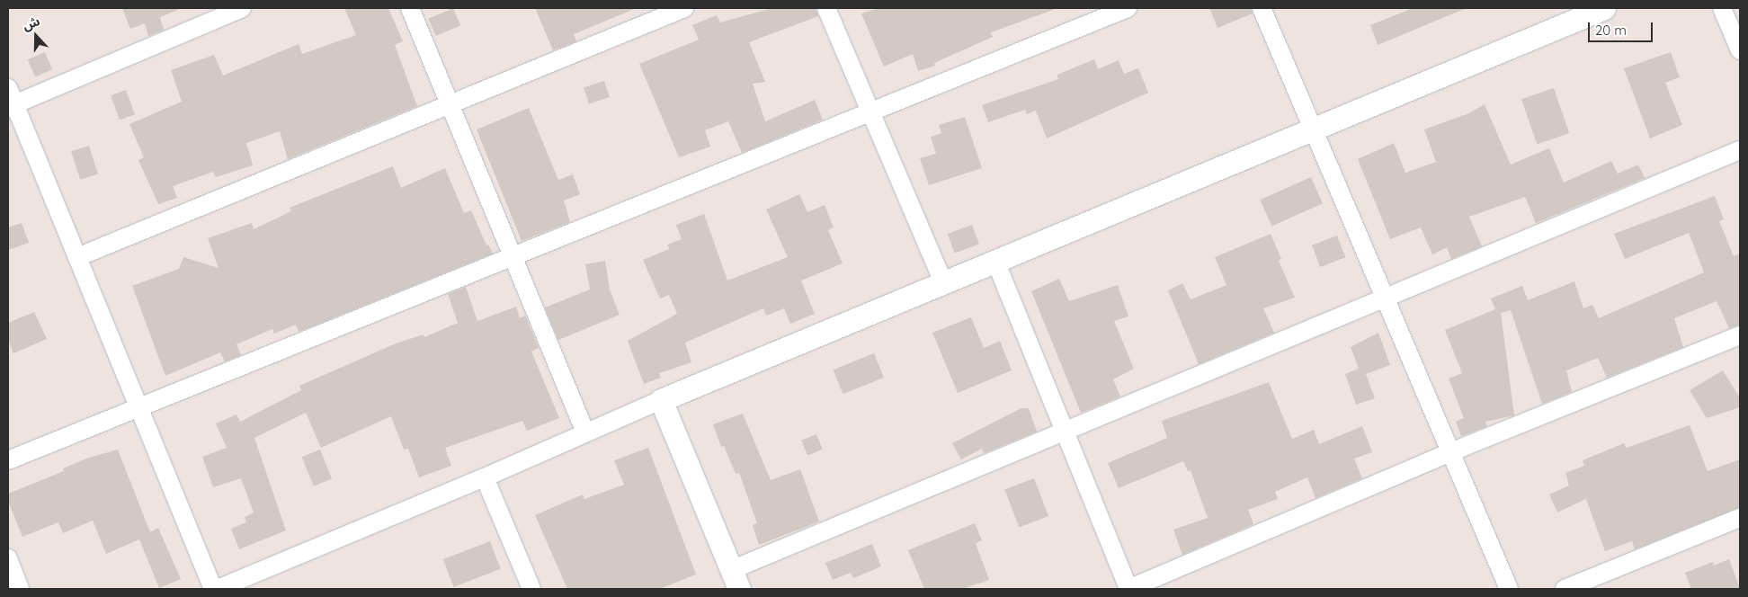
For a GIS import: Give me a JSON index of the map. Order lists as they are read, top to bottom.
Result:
{
  "scale_bar": "20 m",
  "north": "top"
}
